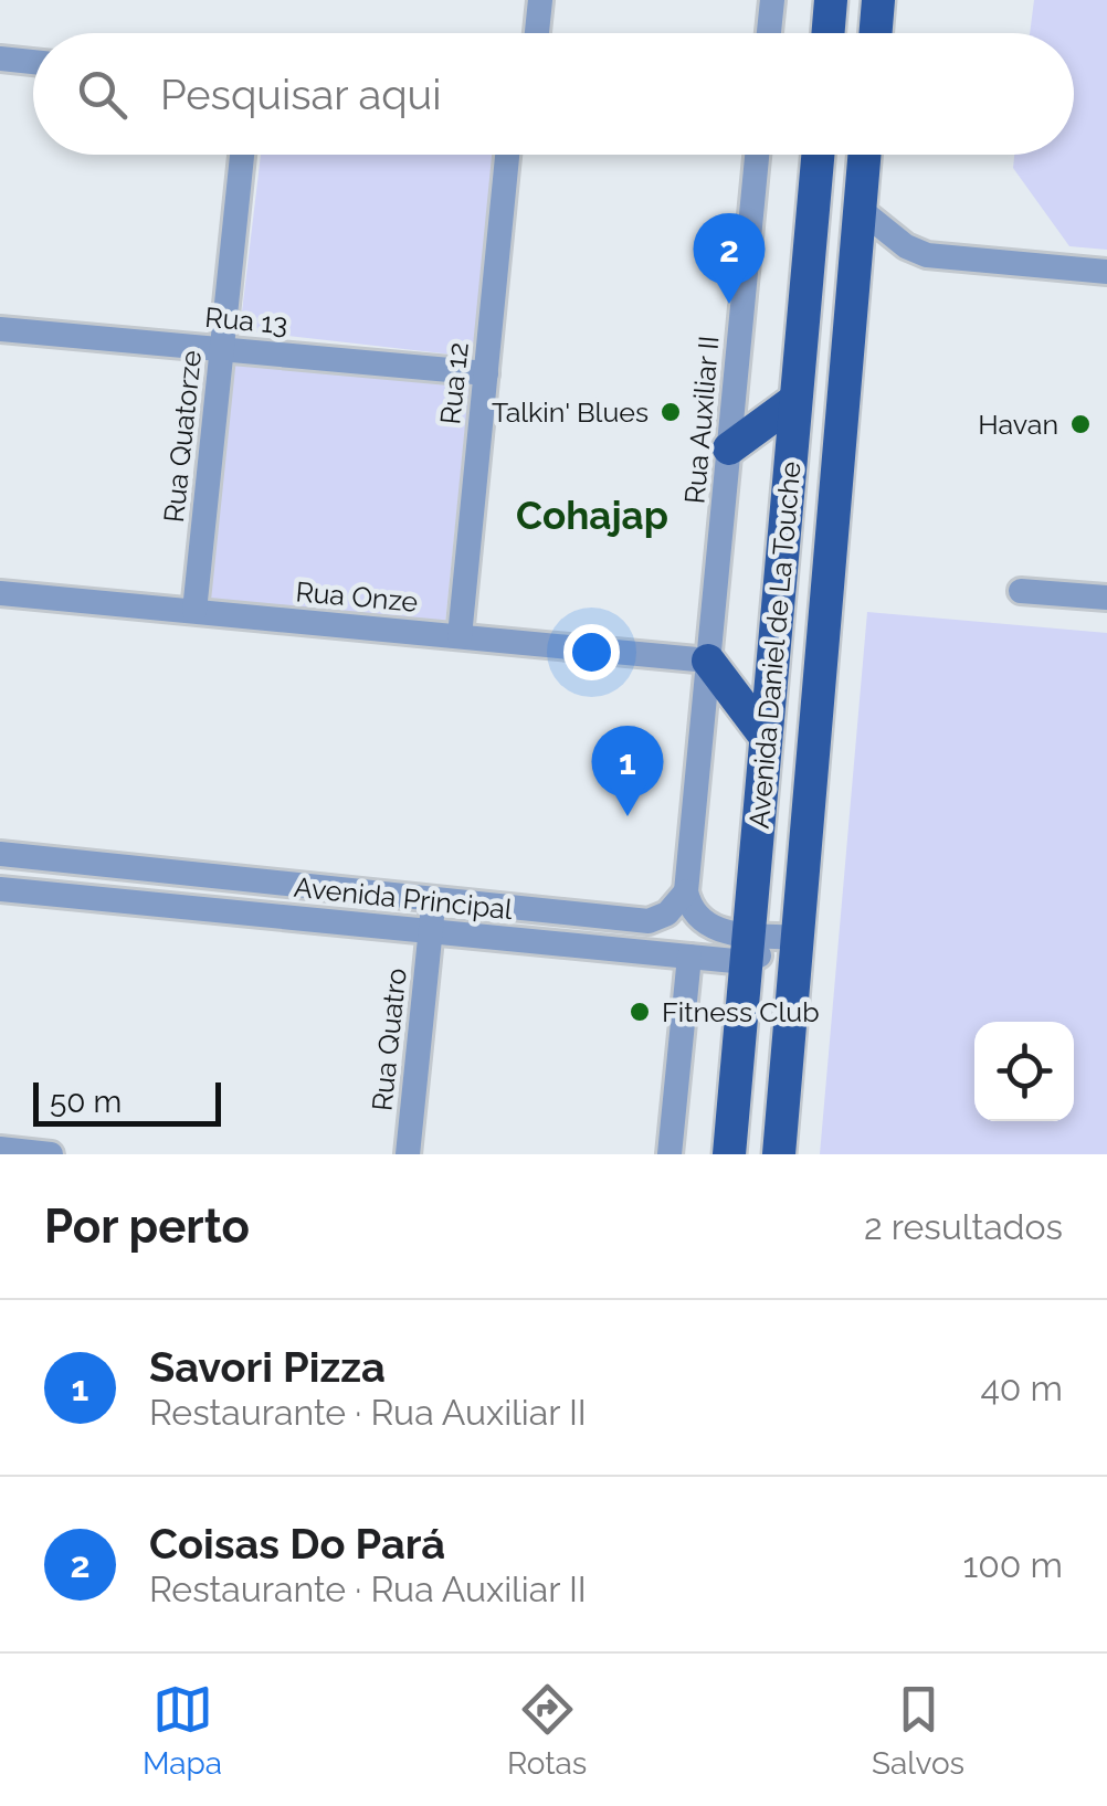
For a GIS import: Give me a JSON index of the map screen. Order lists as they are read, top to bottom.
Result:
{
  "streets": {
    "main road": ["Avenida Daniel de La Touche"],
    "street": [
      "Rua 13",
      "Rua 12",
      "Rua Auxiliar II",
      "Rua Quatorze",
      "Rua Onze",
      "Avenida Principal",
      "Rua Quatro"
    ]
  },
  "crossings": [
    ["Rua 13", "Rua 12"],
    ["Rua 13", "Rua Quatorze"],
    ["Rua 12", "Rua Onze"],
    ["Rua Auxiliar II", "Rua Onze"],
    ["Rua Auxiliar II", "Avenida Principal"],
    ["Rua Quatorze", "Rua Onze"],
    ["Avenida Daniel de La Touche", "Avenida Principal"],
    ["Avenida Principal", "Rua Quatro"]
  ],
  "districts": ["Cohajap"],
  "places": ["Talkin' Blues", "Havan", "Fitness Club"],
  "scale_bar": "50 m",
  "page": {
    "search": "Pesquisar aqui",
    "pins": ["2", "1"],
    "scale": "50 m",
    "heading": ["Por perto", "2 resultados"],
    "list": [
      {
        "mark": "1",
        "name": "Savori Pizza",
        "note": "Restaurante · Rua Auxiliar II",
        "value": "40 m"
      },
      {
        "mark": "2",
        "name": "Coisas Do Pará",
        "note": "Restaurante · Rua Auxiliar II",
        "value": "100 m"
      }
    ],
    "nav": ["Mapa", "Rotas", "Salvos"]
  }
}
